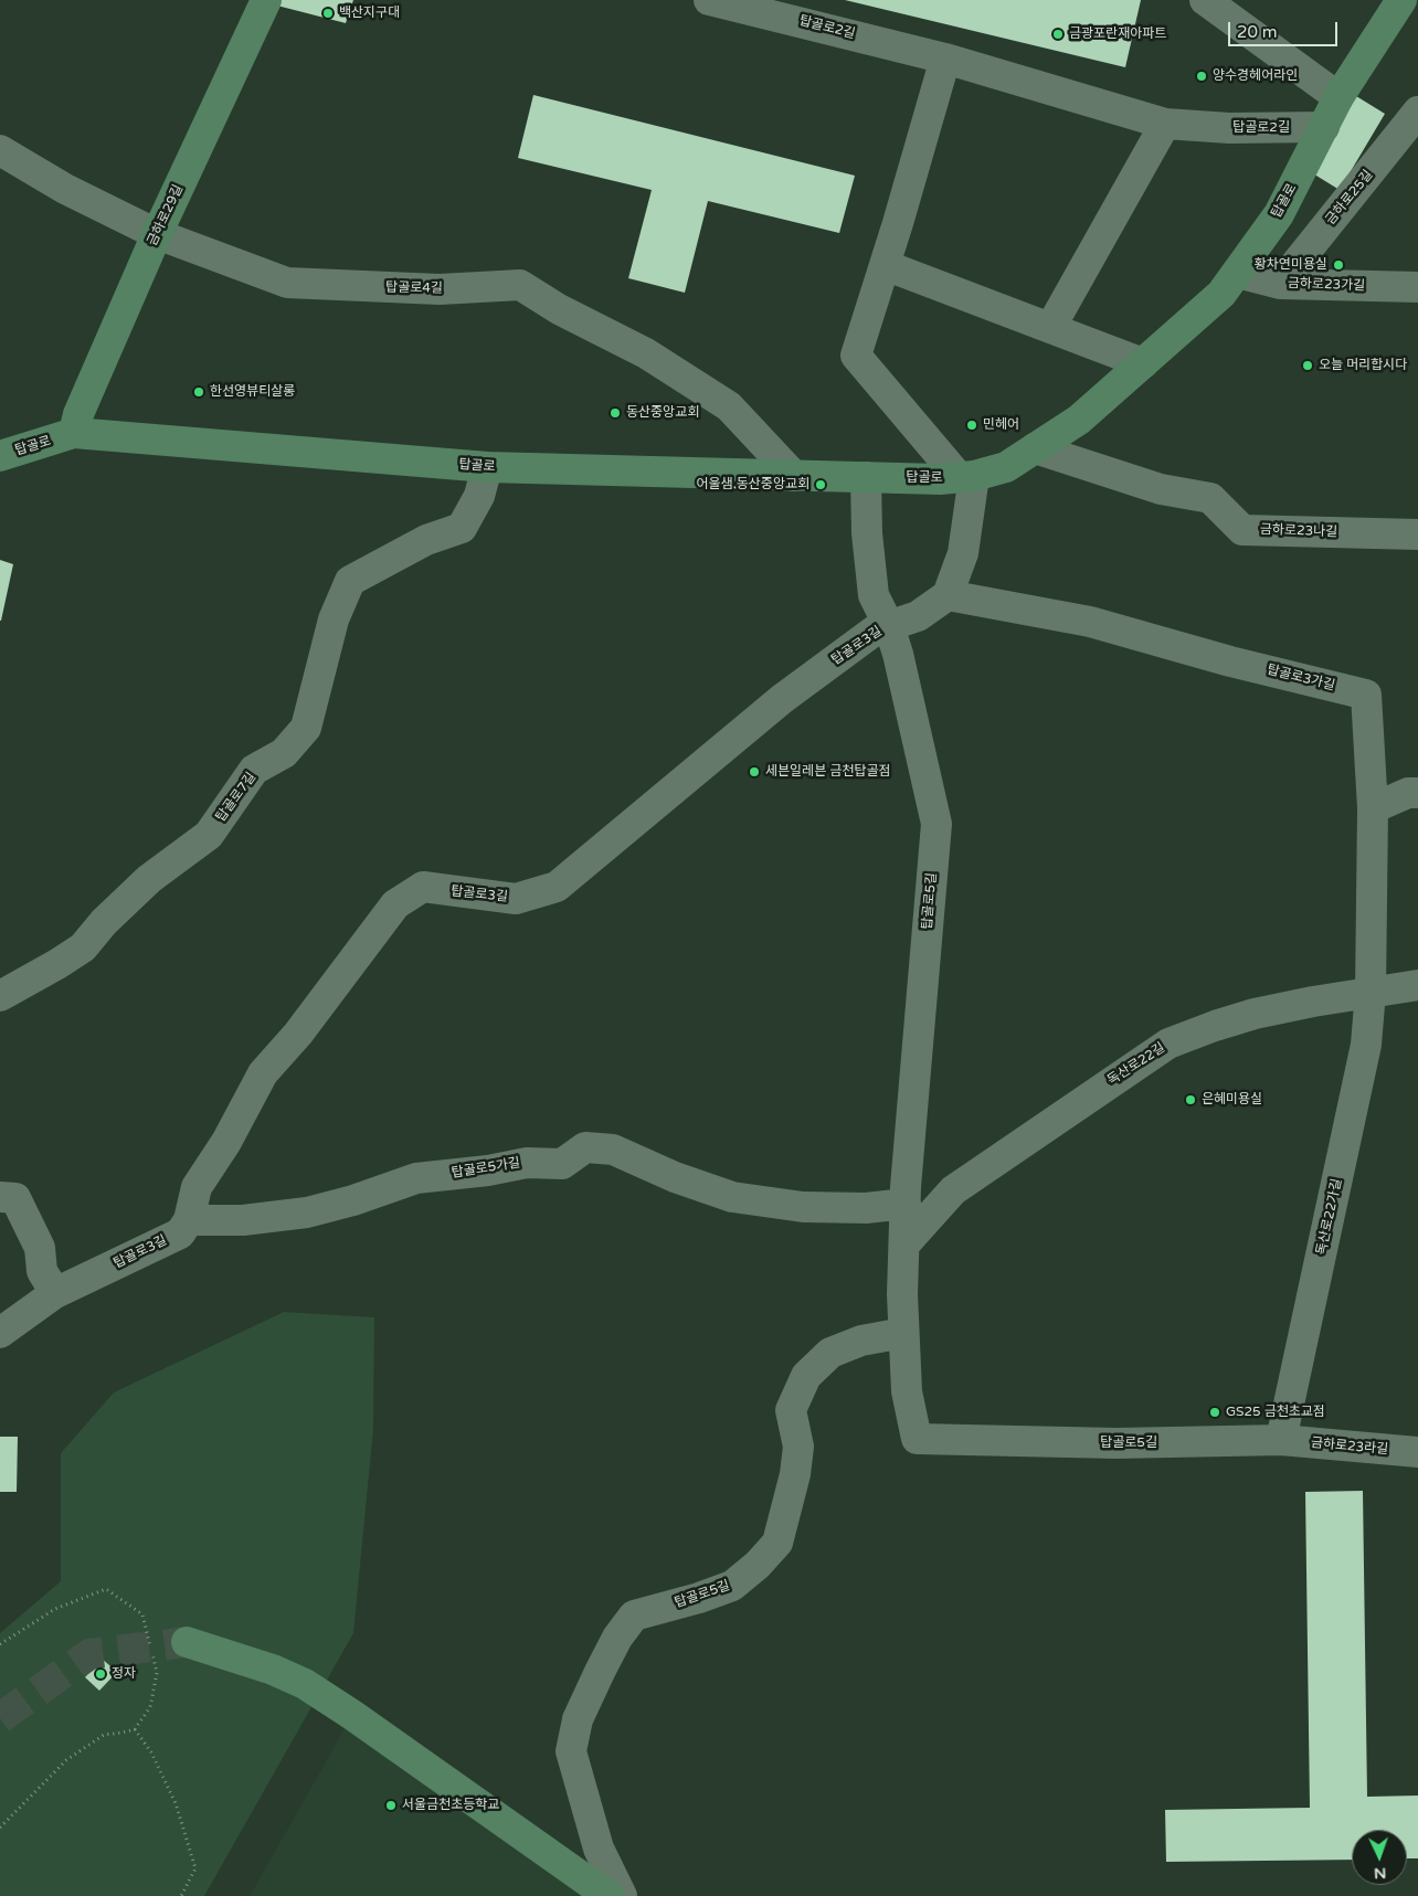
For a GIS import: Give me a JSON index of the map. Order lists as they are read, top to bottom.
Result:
{
  "streets": {
    "street": [
      "탑골로2길",
      "금하로25길",
      "탑골로",
      "금하로29길",
      "금하로23가길",
      "탑골로4길",
      "금하로23나길",
      "탑골로3길",
      "탑골로3가길",
      "탑골로7길",
      "탑골로5길",
      "독산로22길",
      "탑골로5가길",
      "독산로22가길",
      "금하로23라길"
    ]
  },
  "crossings": [
    ["탑골로2길", "탑골로"],
    ["금하로25길", "금하로23가길"],
    ["탑골로", "금하로29길"],
    ["탑골로", "금하로23가길"],
    ["탑골로", "탑골로4길"],
    ["탑골로", "금하로23나길"],
    ["탑골로", "탑골로7길"],
    ["탑골로", "탑골로5길"],
    ["금하로29길", "탑골로4길"],
    ["탑골로3길", "탑골로3가길"],
    ["탑골로3길", "탑골로5길"],
    ["탑골로3길", "탑골로5가길"],
    ["탑골로3가길", "독산로22길"],
    ["탑골로3가길", "독산로22가길"],
    ["탑골로5길", "독산로22길"],
    ["탑골로5길", "탑골로5가길"],
    ["탑골로5길", "독산로22가길"],
    ["탑골로5길", "금하로23라길"],
    ["독산로22길", "독산로22가길"],
    ["독산로22가길", "금하로23라길"]
  ],
  "places": [
    "백산지구대",
    "금광포란재아파트",
    "양수경헤어라인",
    "황차연미용실",
    "오늘 머리합시다",
    "한선영뷰티살롱",
    "동산중앙교회",
    "민헤어",
    "어울샘.동산중앙교회",
    "세븐일레븐 금천탑골점",
    "은혜미용실",
    "GS25 금천초교점",
    "정자",
    "서울금천초등학교"
  ],
  "scale_bar": "20 m",
  "north": "bottom"
}
